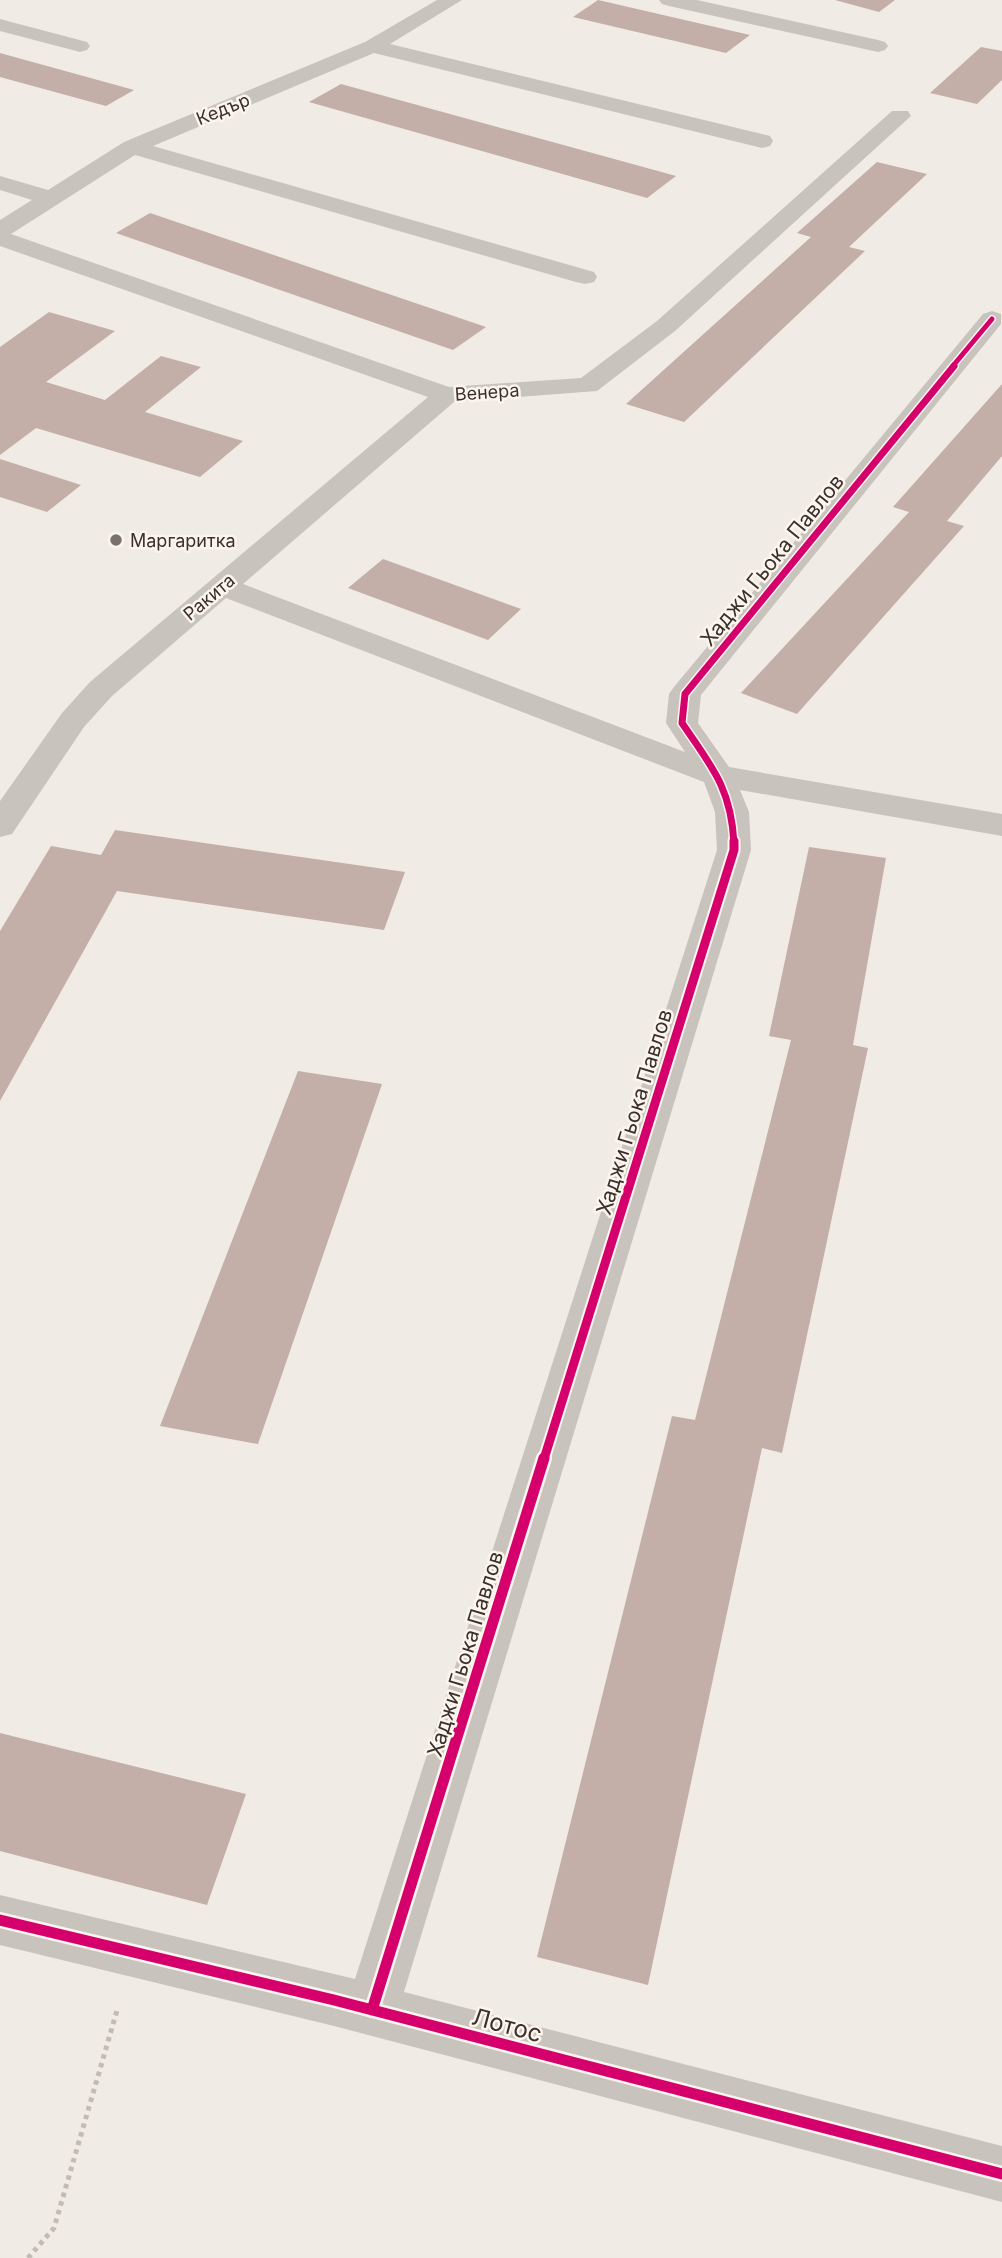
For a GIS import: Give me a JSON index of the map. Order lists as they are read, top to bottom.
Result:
{
  "streets": {
    "street": [
      "Кедър",
      "Венера",
      "Хаджи Гьока Павлов",
      "Ракита",
      "Лотос"
    ]
  },
  "crossings": [
    ["Венера", "Ракита"],
    ["Хаджи Гьока Павлов", "Лотос"]
  ],
  "places": ["Маргаритка"]
}
